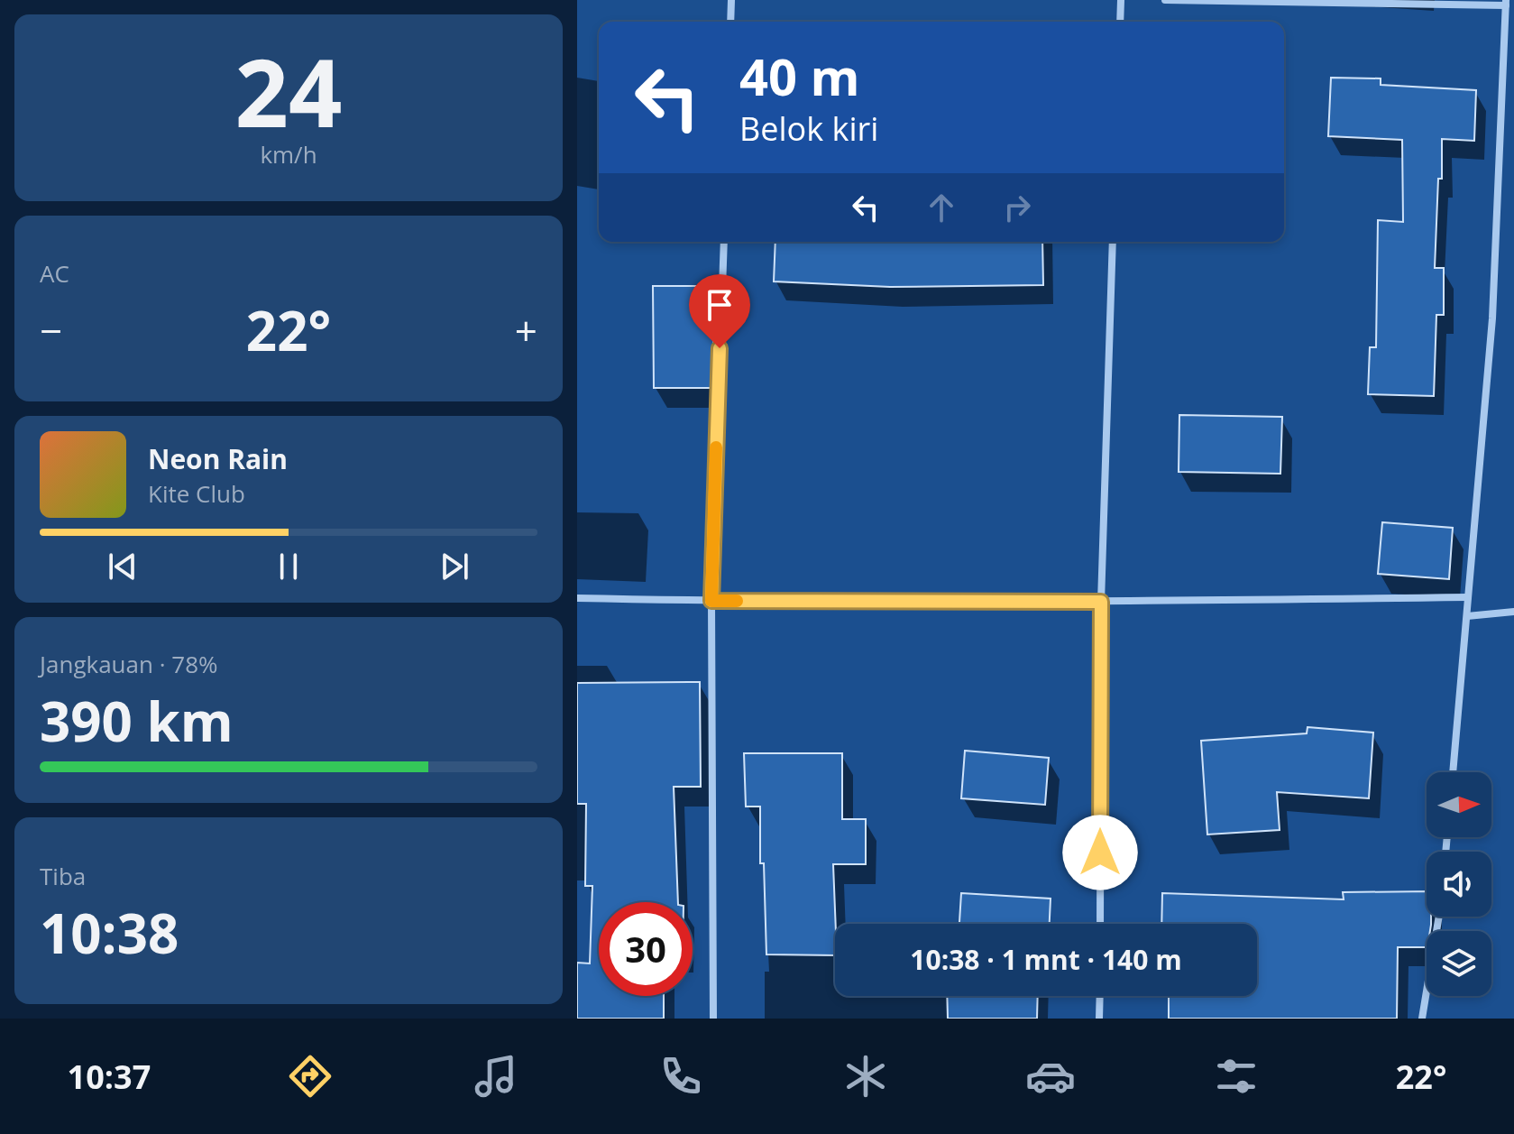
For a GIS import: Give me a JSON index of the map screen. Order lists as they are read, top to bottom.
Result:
{
  "north": "right",
  "page": {
    "tile": [
      ["24", "km/h"],
      "AC",
      ["Jangkauan · 78%", "390 km"],
      ["Tiba", "10:38"]
    ],
    "turn": ["40 m", "Belok kiri"],
    "heat": ["−", "22°", "+"],
    "song": ["Neon Rain", "Kite Club"],
    "limit": "30",
    "trip": "10:38 · 1 mnt · 140 m",
    "tabs": ["10:37", "22°"]
  }
}
